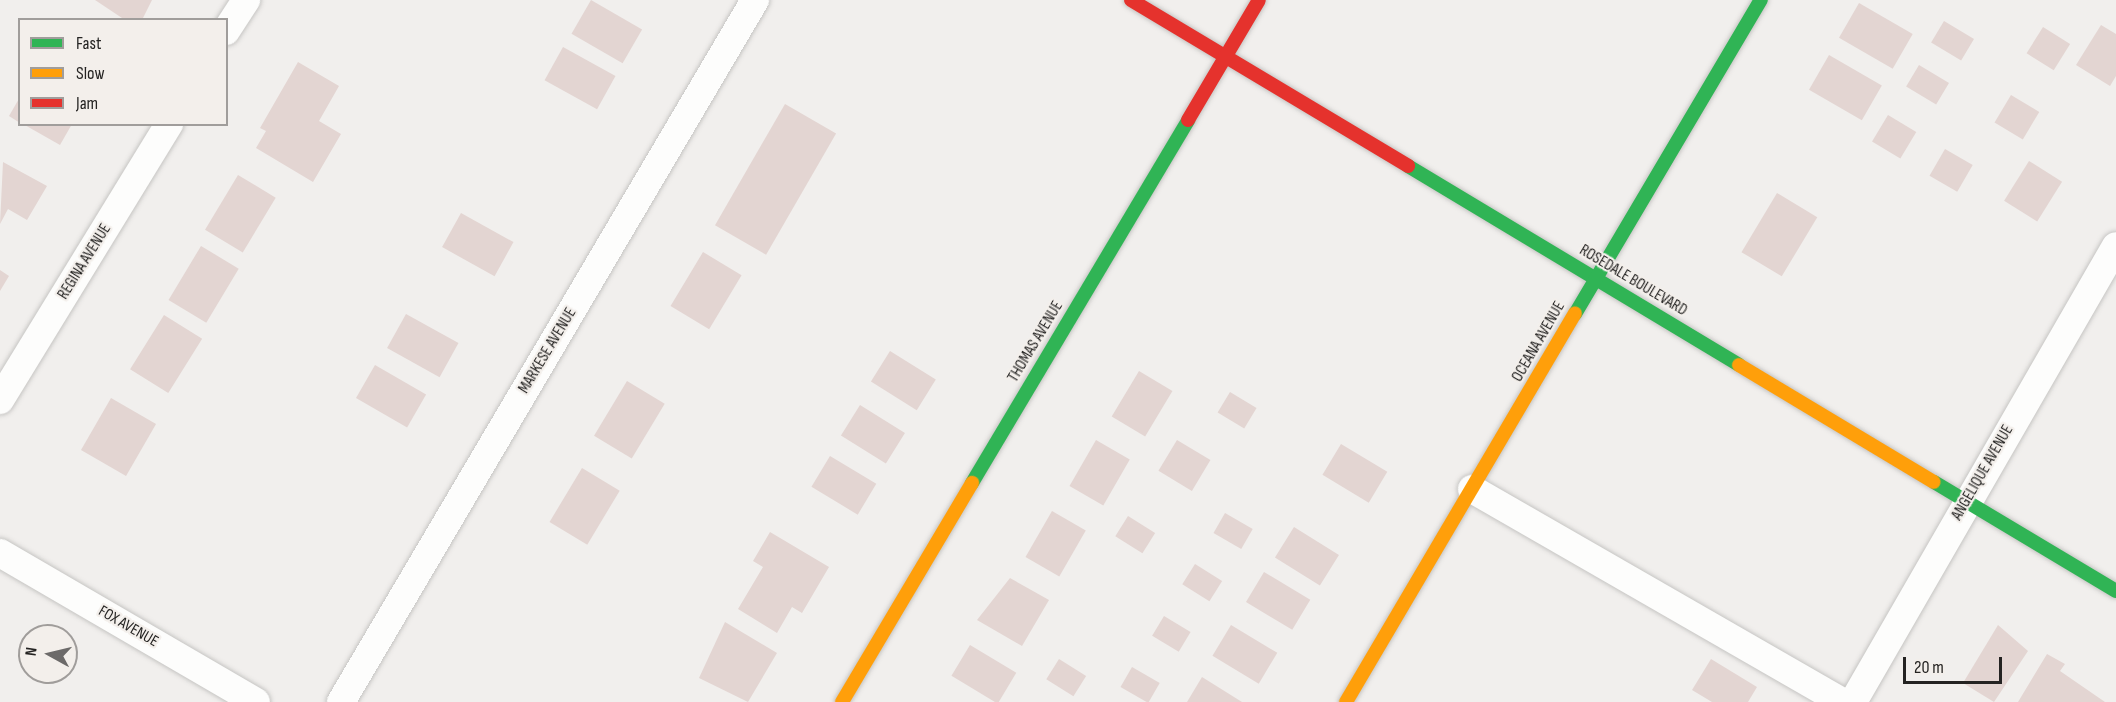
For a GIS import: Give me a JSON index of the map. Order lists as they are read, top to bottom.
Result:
{
  "streets": {
    "street": [
      "REGINA AVENUE",
      "ROSEDALE BOULEVARD",
      "THOMAS AVENUE",
      "OCEANA AVENUE",
      "MARKESE AVENUE",
      "ANGELIQUE AVENUE",
      "FOX AVENUE"
    ]
  },
  "crossings": [
    ["ROSEDALE BOULEVARD", "THOMAS AVENUE"],
    ["ROSEDALE BOULEVARD", "OCEANA AVENUE"],
    ["ROSEDALE BOULEVARD", "ANGELIQUE AVENUE"]
  ],
  "legend": ["Fast", "Slow", "Jam"],
  "scale_bar": "20 m",
  "north": "left"
}
